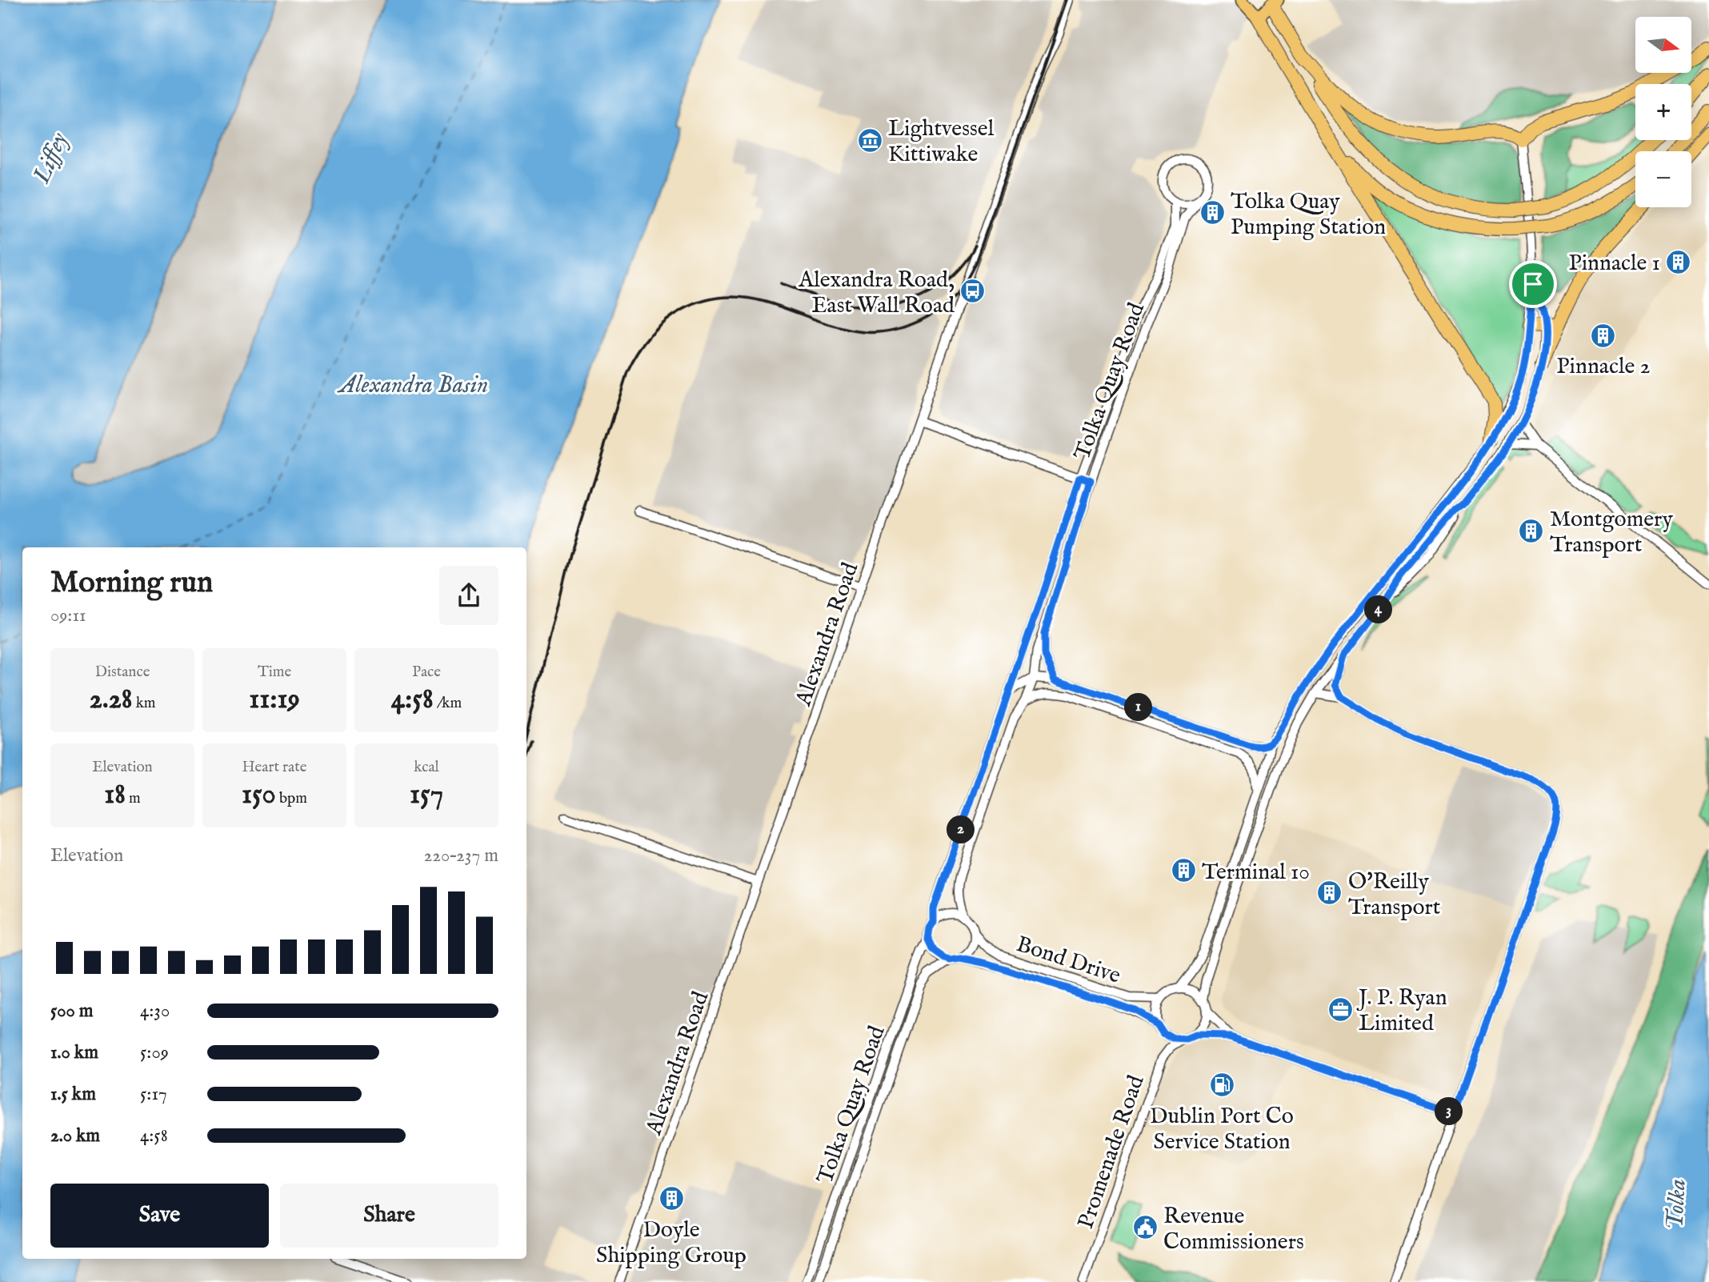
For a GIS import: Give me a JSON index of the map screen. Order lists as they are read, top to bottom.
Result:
{
  "streets": {
    "street": [
      "Tolka Quay Road",
      "Alexandra Road",
      "Bond Drive",
      "Promenade Road"
    ]
  },
  "crossings": [
    ["Tolka Quay Road", "Bond Drive"],
    ["Bond Drive", "Promenade Road"]
  ],
  "water": ["Liffey", "Alexandra Basin", "Tolka"],
  "places": {
    "museum": ["Lightvessel Kittiwake"],
    "building": [
      "Tolka Quay Pumping Station",
      "Pinnacle 1",
      "Pinnacle 2",
      "Montgomery Transport",
      "Terminal 10",
      "O'Reilly Transport",
      "Doyle Shipping Group"
    ],
    "bus stop": ["Alexandra Road, East Wall Road"],
    "office": ["J. P. Ryan Limited"],
    "fuel station": ["Dublin Port Co Service Station"],
    "public building": ["Revenue Commissioners"]
  },
  "north": "right",
  "page": {
    "map_buttons": ["+", "−"],
    "heading": ["Morning run", "09:11"],
    "pins": [
      "4",
      "1",
      "2",
      "3"
    ],
    "stats": [
      ["Distance", "2.28 km"],
      ["Time", "11:19"],
      ["Pace", "4:58 /km"],
      ["Elevation", "18 m"],
      ["Heart rate", "150 bpm"],
      ["kcal", "157"]
    ],
    "chart": ["Elevation", "220–237 m"],
    "list": [
      {
        "name": "500 m",
        "note": "4:30"
      },
      {
        "name": "1.0 km",
        "note": "5:09"
      },
      {
        "name": "1.5 km",
        "note": "5:17"
      },
      {
        "name": "2.0 km",
        "note": "4:58"
      }
    ],
    "buttons": ["Save", "Share"]
  }
}
